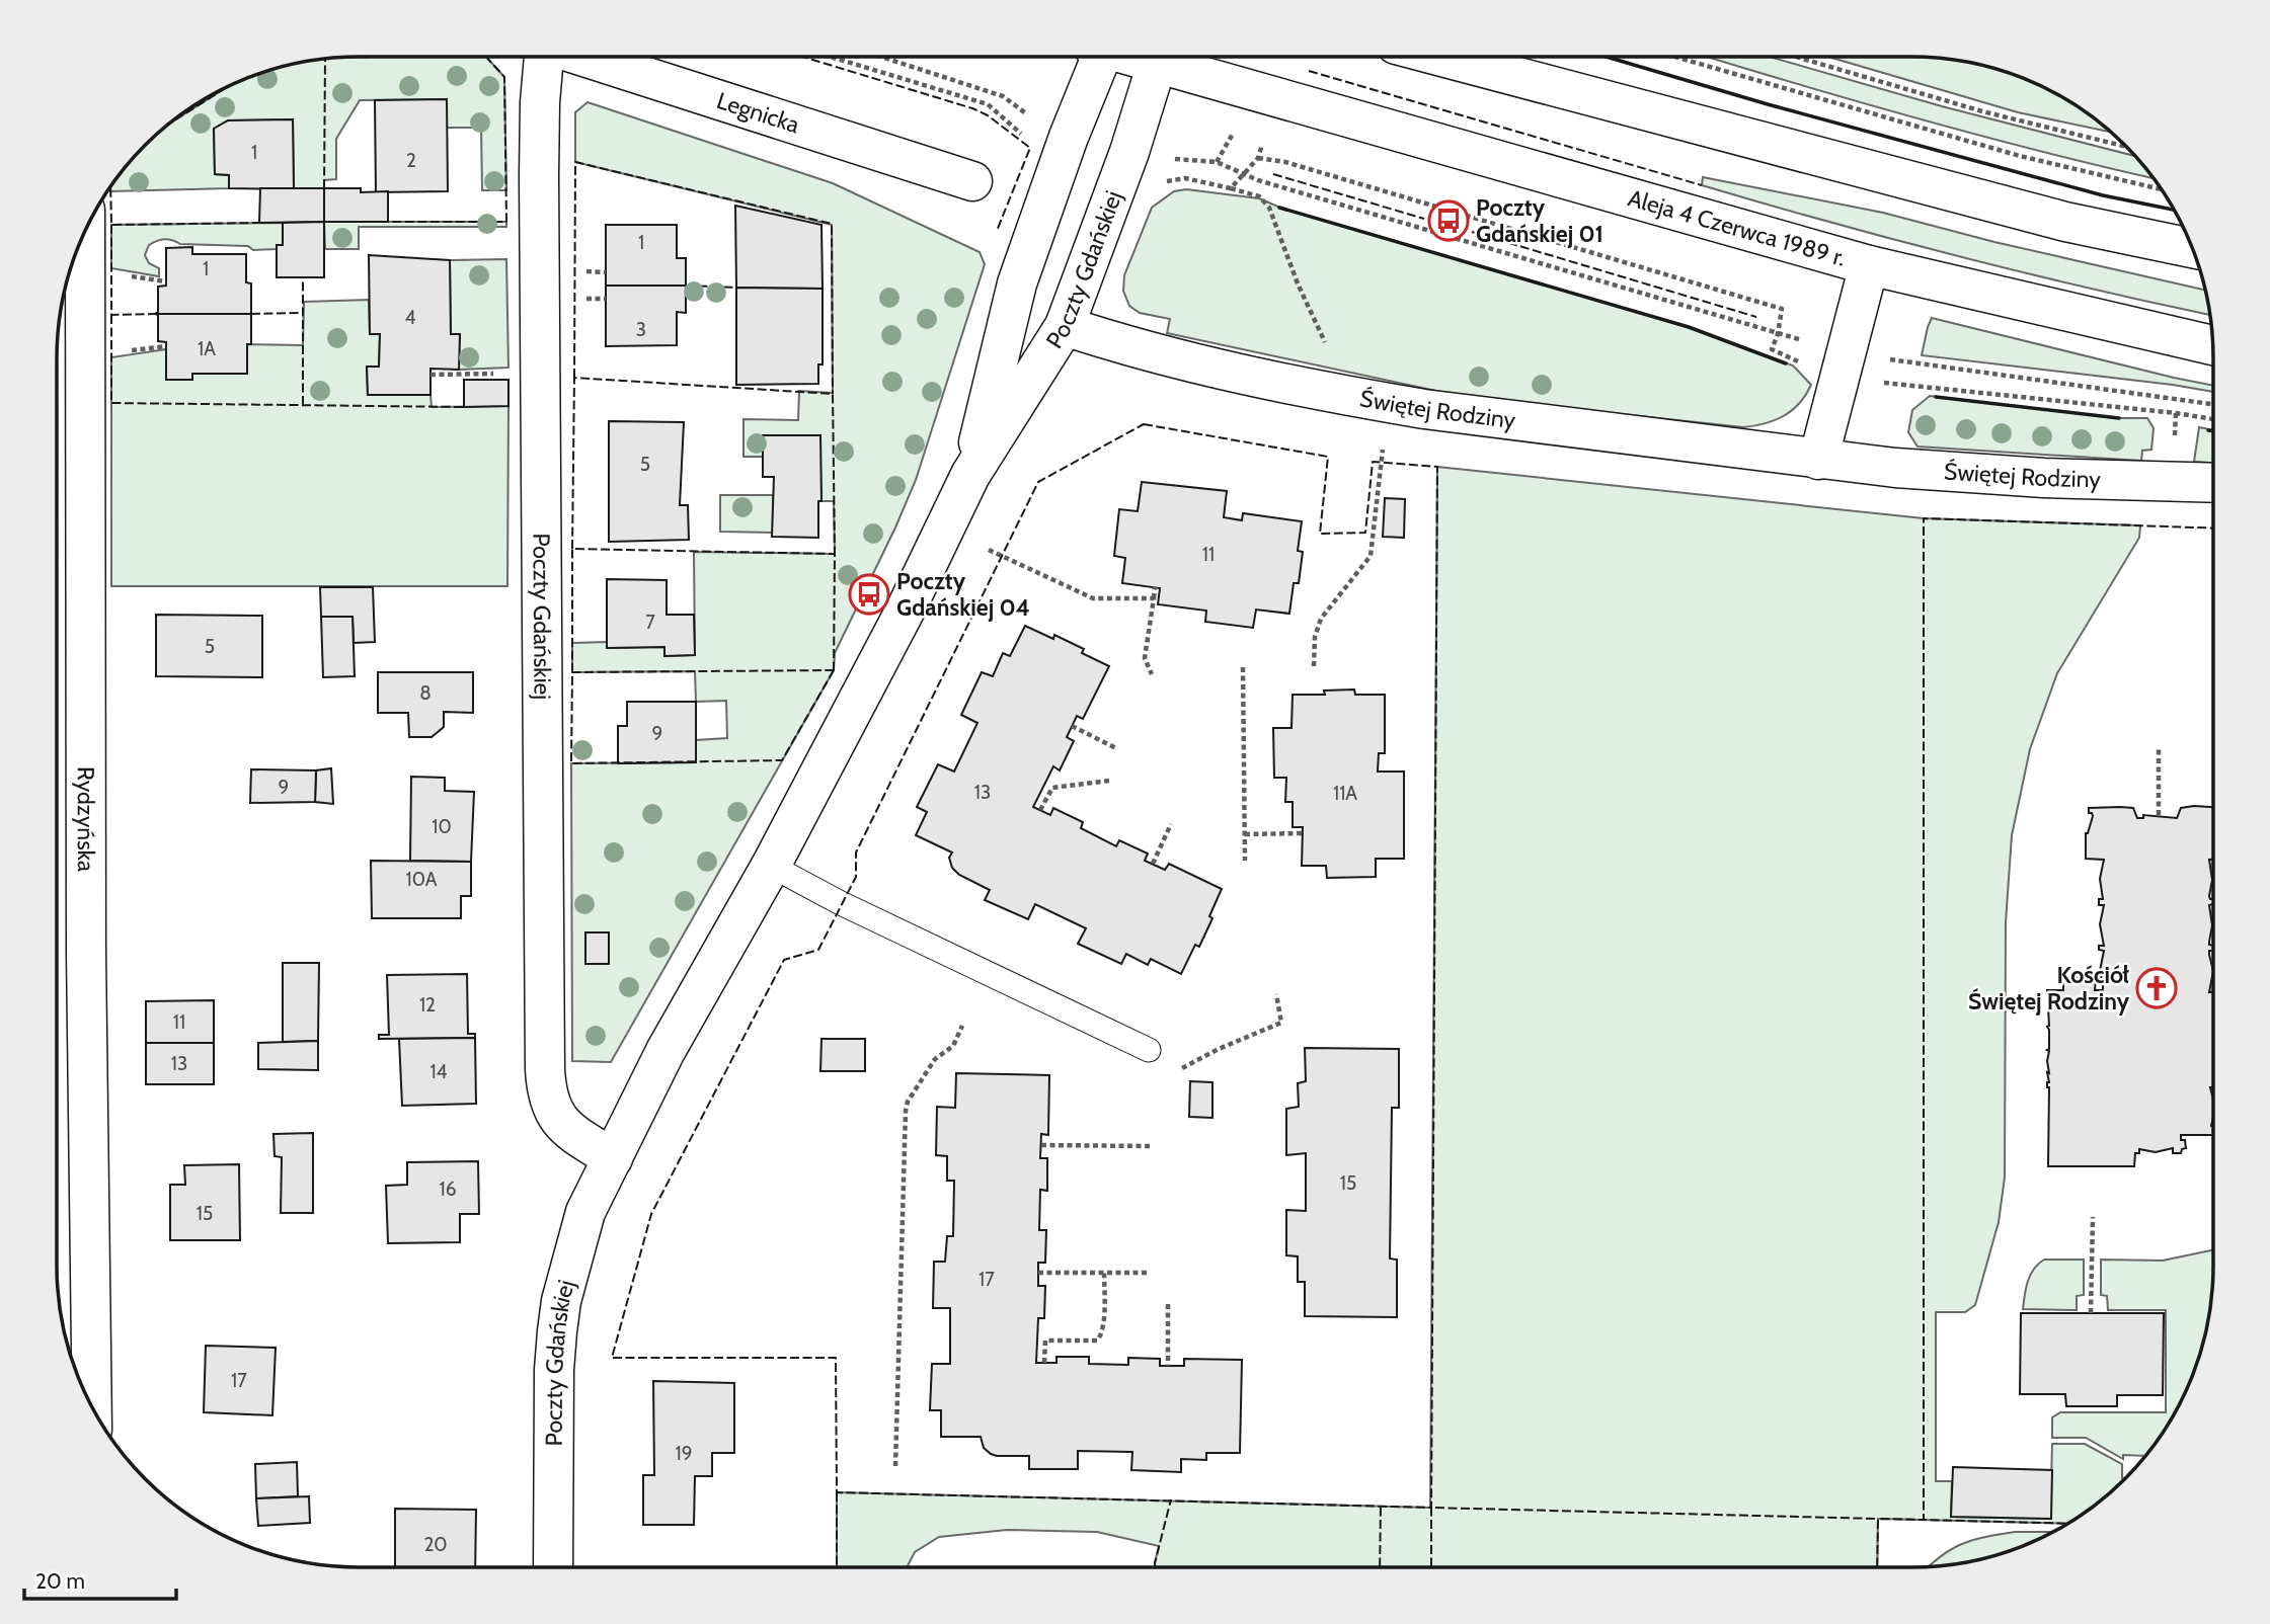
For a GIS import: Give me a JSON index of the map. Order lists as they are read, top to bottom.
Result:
{
  "streets": {
    "street": [
      "Legnicka",
      "Aleja 4 Czerwca 1989 r.",
      "Poczty Gdańskiej",
      "Świętej Rodziny",
      "Rydzyńska"
    ]
  },
  "crossings": [
    ["Poczty Gdańskiej", "Świętej Rodziny"]
  ],
  "places": {
    "bus stop": ["Poczty Gdańskiej 01", "Poczty Gdańskiej 04"],
    "church": ["Kościół Świętej Rodziny"]
  },
  "house_numbers": [
    "1",
    "2",
    "1",
    "1",
    "4",
    "3",
    "1A",
    "5",
    "11",
    "7",
    "5",
    "8",
    "9",
    "9",
    "13",
    "11A",
    "10",
    "10A",
    "12",
    "11",
    "13",
    "14",
    "15",
    "16",
    "15",
    "17",
    "17",
    "19",
    "20"
  ],
  "scale_bar": "20 m"
}
